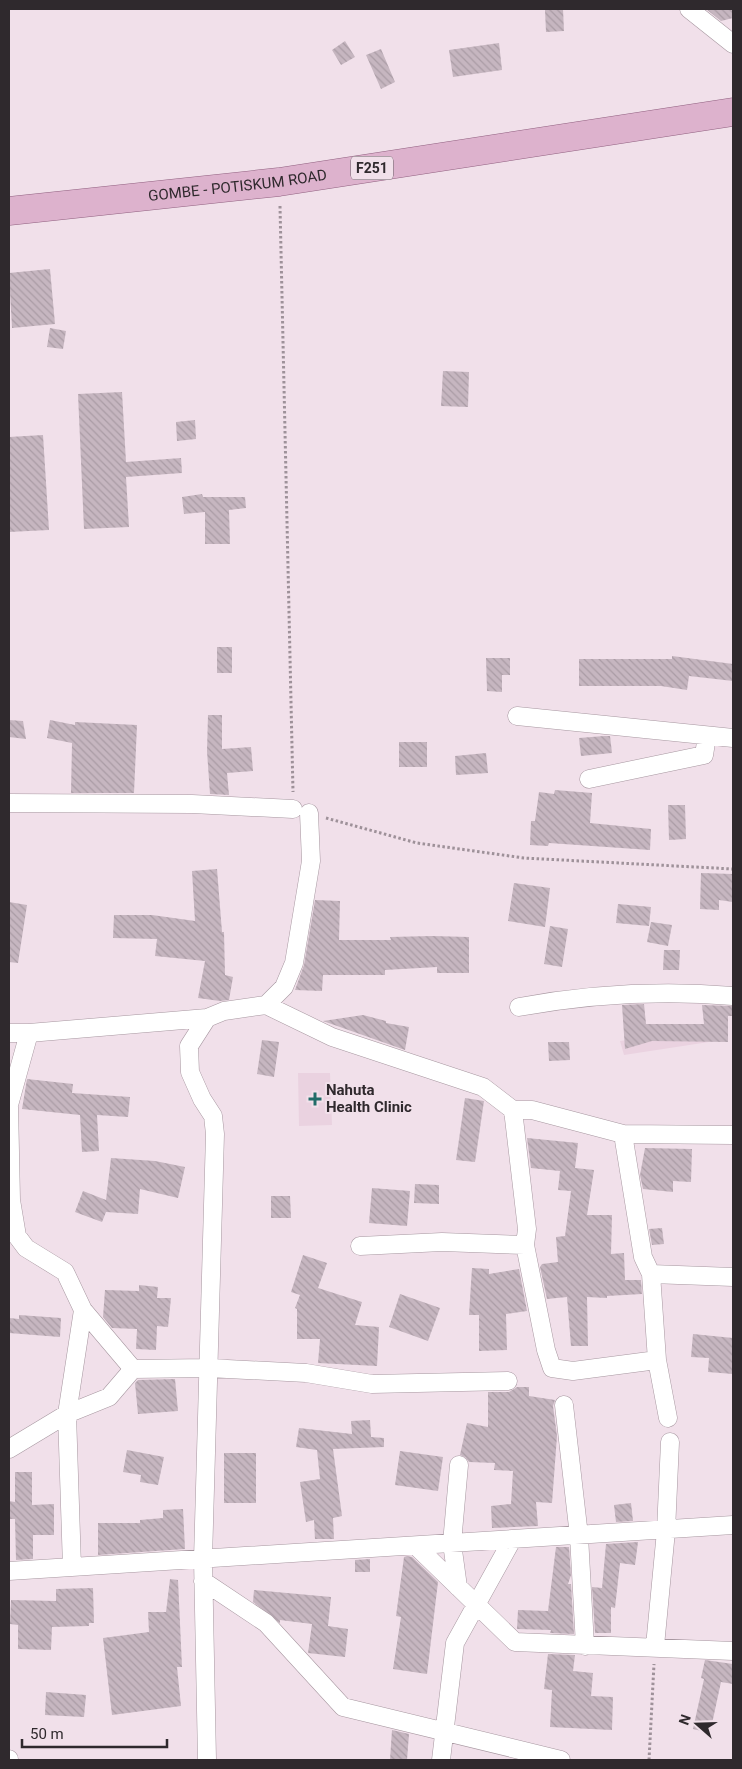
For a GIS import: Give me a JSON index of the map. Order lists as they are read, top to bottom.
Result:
{
  "streets": {
    "main road": ["F251", "GOMBE - POTISKUM ROAD"]
  },
  "places": {
    "health": ["Nahuta Health Clinic"]
  },
  "scale_bar": "50 m",
  "north": "left"
}
